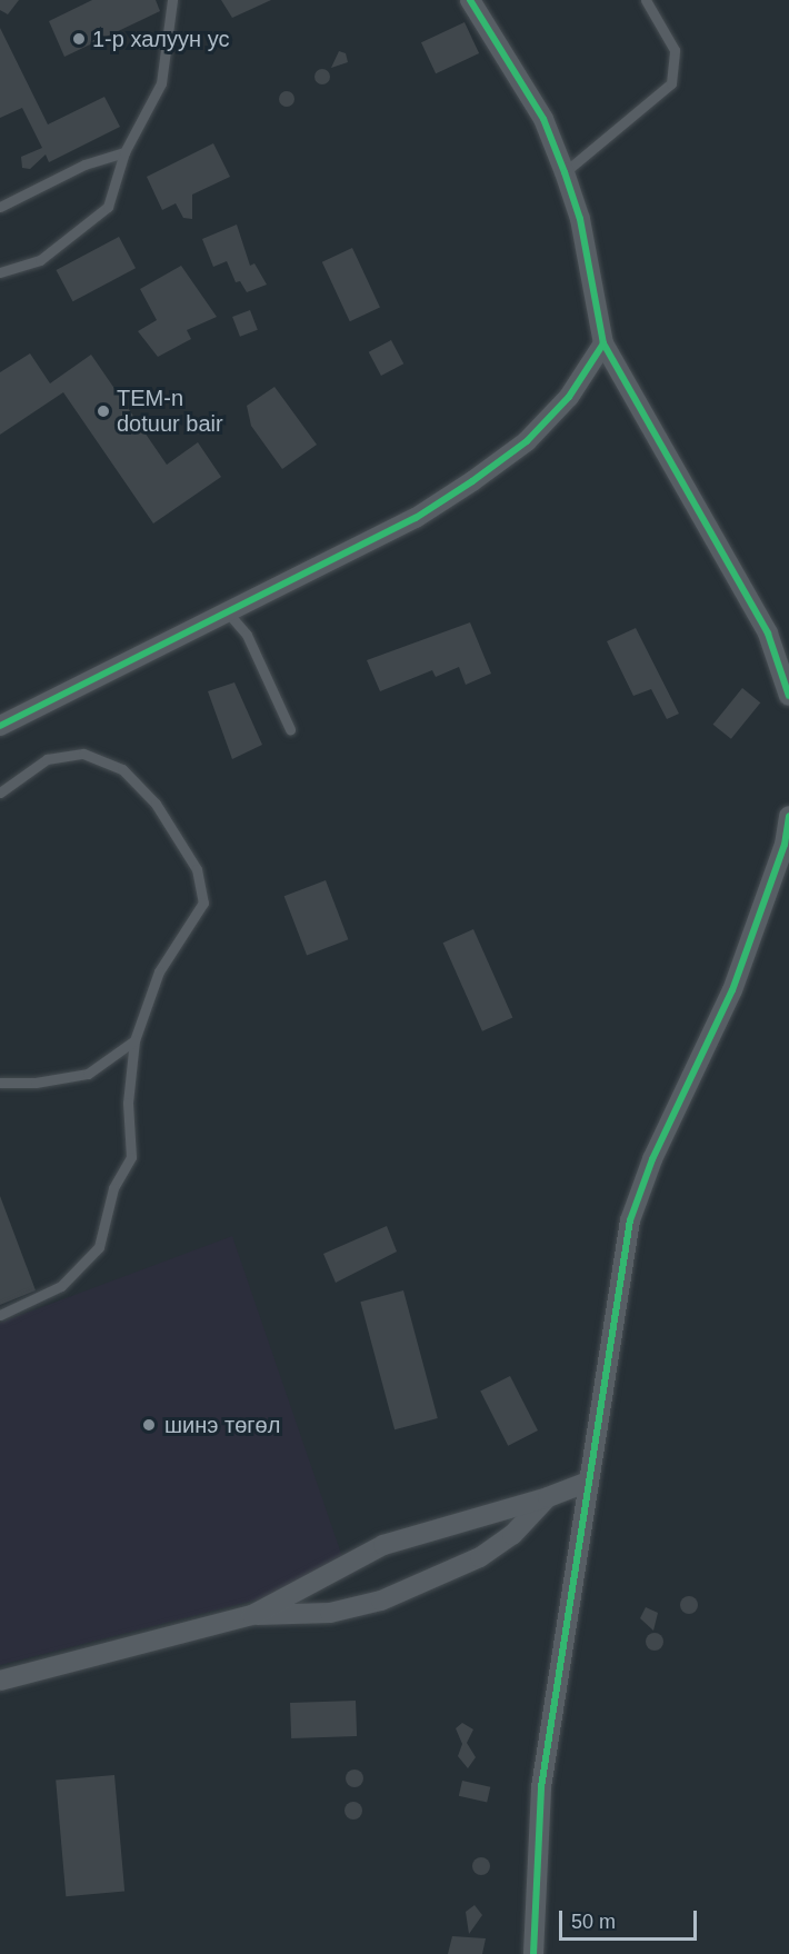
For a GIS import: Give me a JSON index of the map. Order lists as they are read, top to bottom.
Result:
{
  "places": ["1-р халуун ус", "TEM-n dotuur bair", "шинэ төгөл"],
  "scale_bar": "50 m"
}
